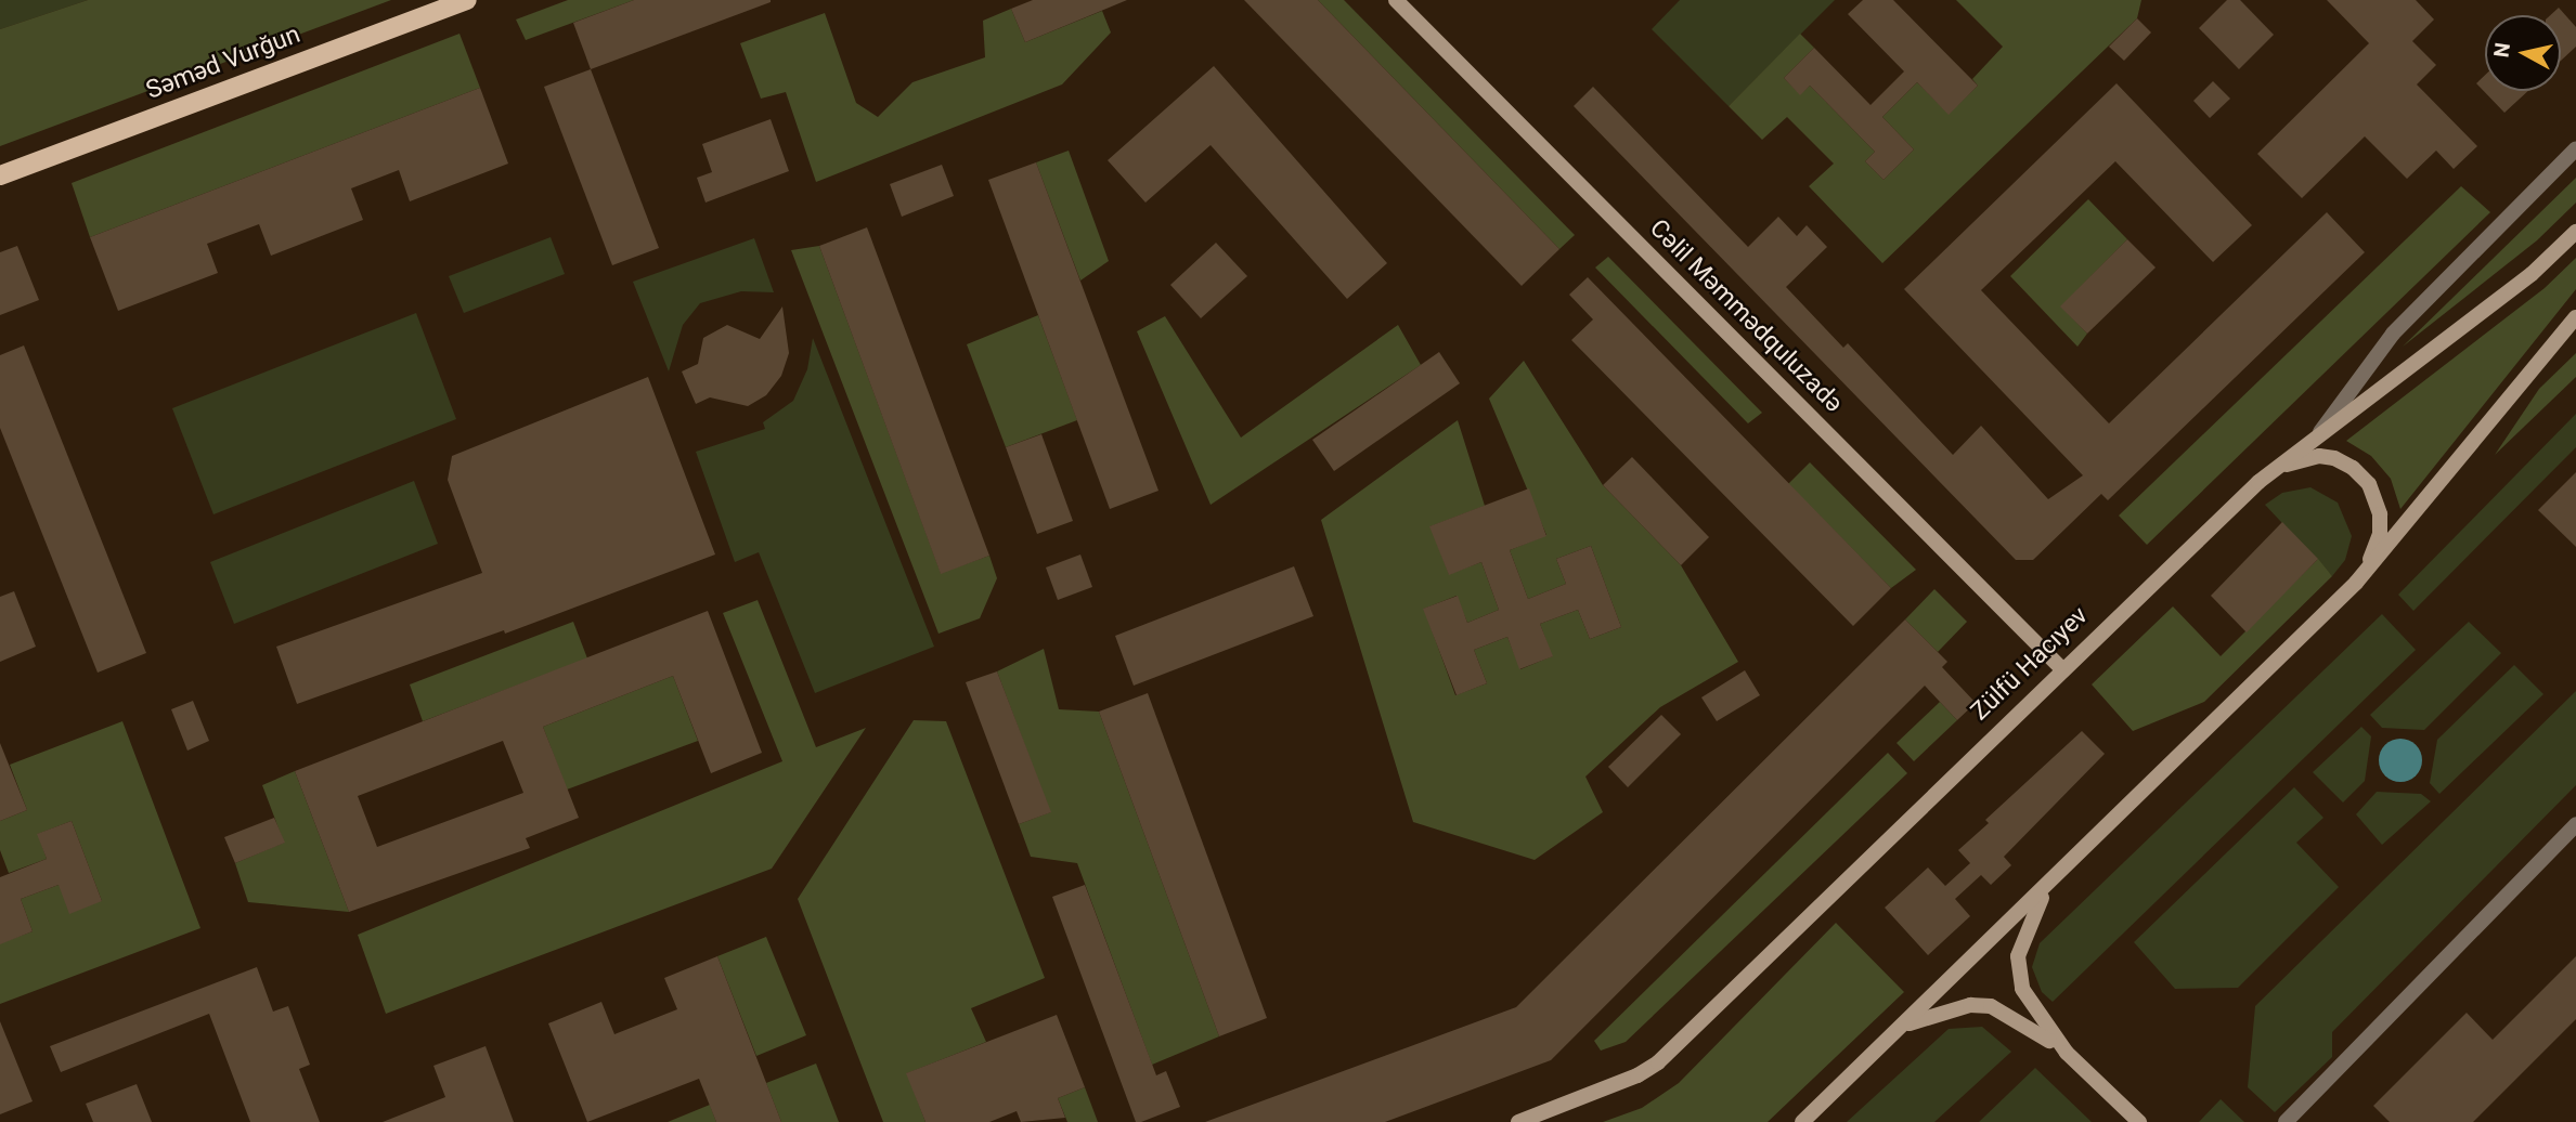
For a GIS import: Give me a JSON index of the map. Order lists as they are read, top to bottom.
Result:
{
  "streets": {
    "main road": ["Səməd Vurğun", "Cəlil Məmmədquluzadə", "Zülfü Hacıyev"]
  },
  "crossings": [
    ["Cəlil Məmmədquluzadə", "Zülfü Hacıyev"]
  ],
  "north": "left"
}
